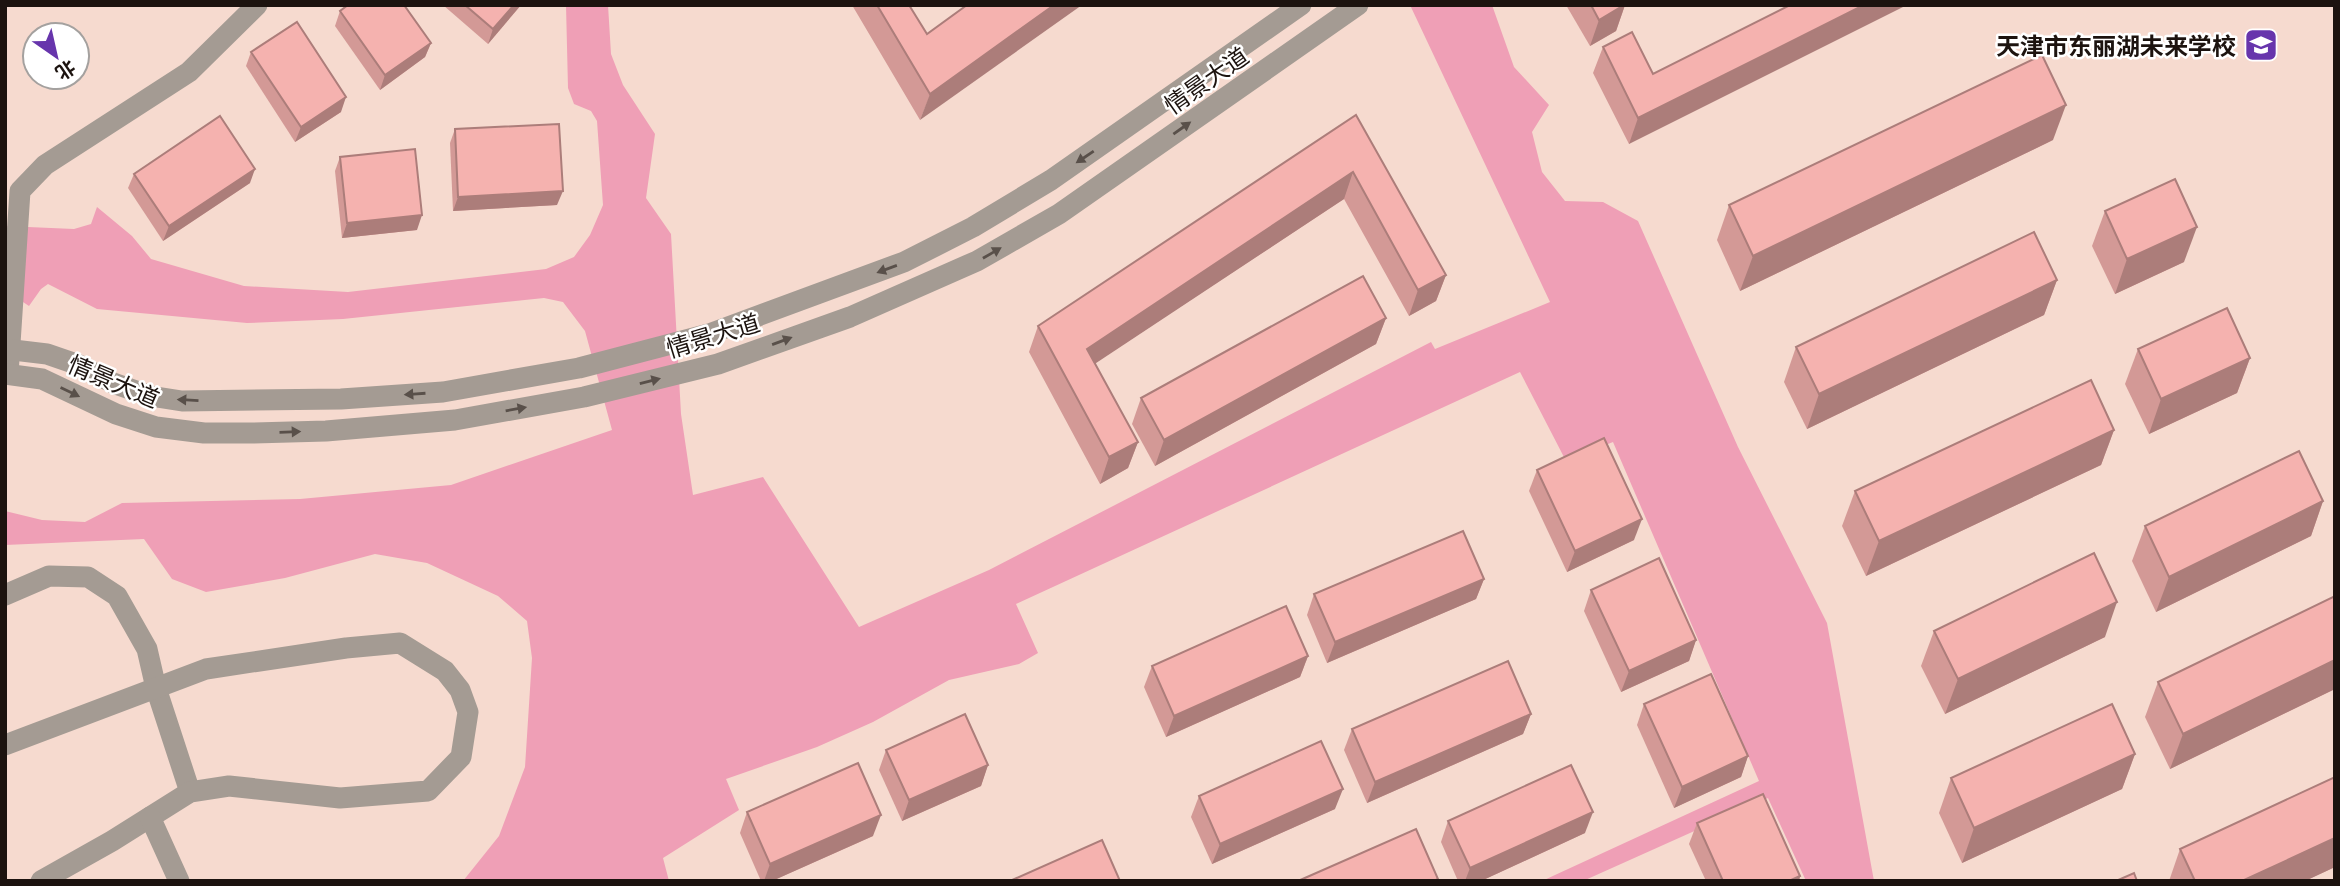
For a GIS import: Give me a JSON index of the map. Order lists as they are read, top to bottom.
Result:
{
  "streets": {
    "street": ["情景大道"]
  },
  "places": {
    "school or university": ["天津市东丽湖未来学校"]
  },
  "north": "bottom right"
}
